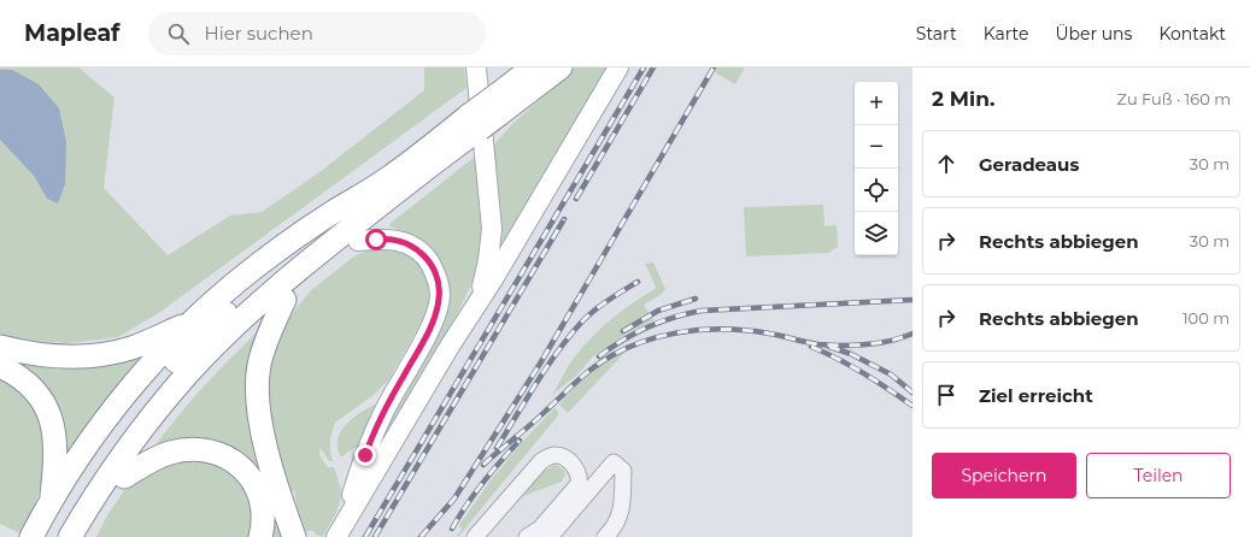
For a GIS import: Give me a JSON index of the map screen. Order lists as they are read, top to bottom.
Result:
{
  "page": {
    "header": "Mapleaf",
    "search": "Hier suchen",
    "nav": [
      "Start",
      "Karte",
      "Über uns",
      "Kontakt"
    ],
    "heading": ["2 Min.", "Zu Fuß · 160 m"],
    "map_buttons": ["+", "−"],
    "list": [
      ["Geradeaus", "30 m"],
      ["Rechts abbiegen", "30 m"],
      ["Rechts abbiegen", "100 m"],
      "Ziel erreicht"
    ],
    "buttons": ["Speichern", "Teilen"]
  }
}
